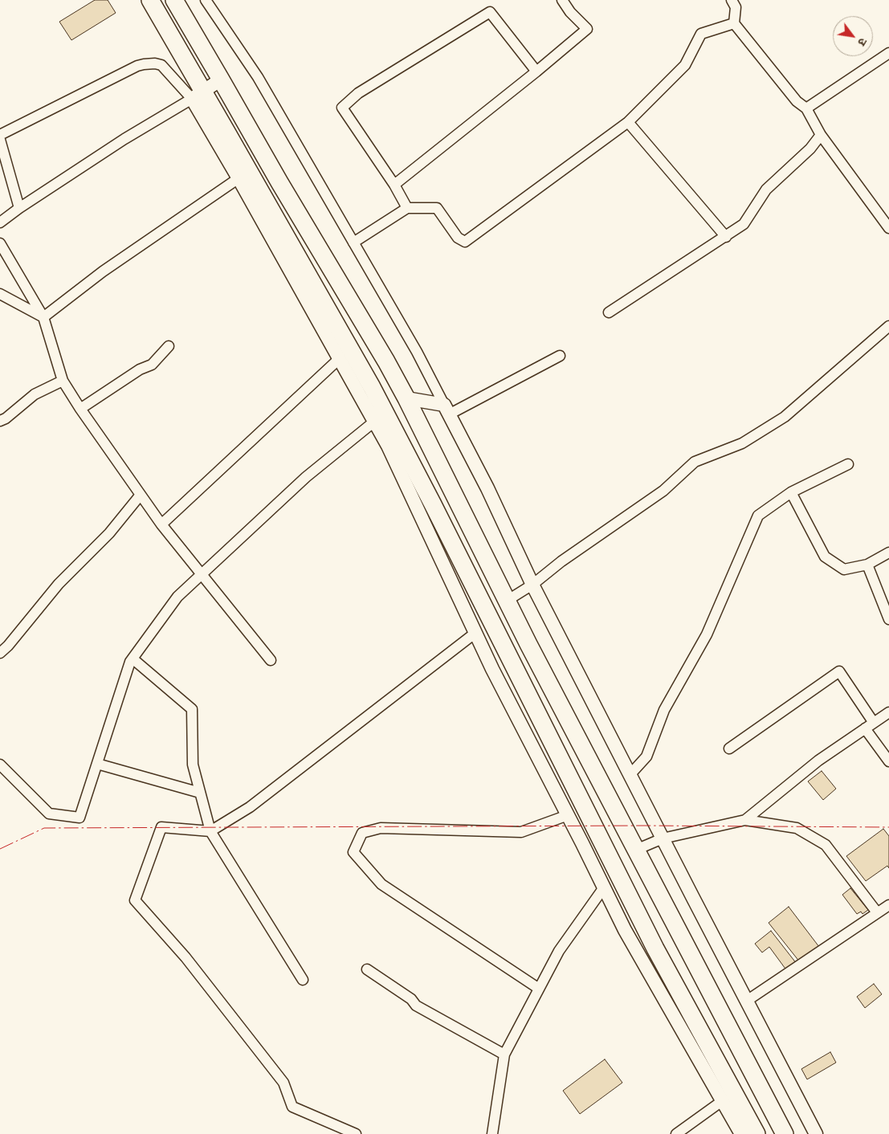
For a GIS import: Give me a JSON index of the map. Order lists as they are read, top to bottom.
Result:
{
  "north": "bottom right"
}
